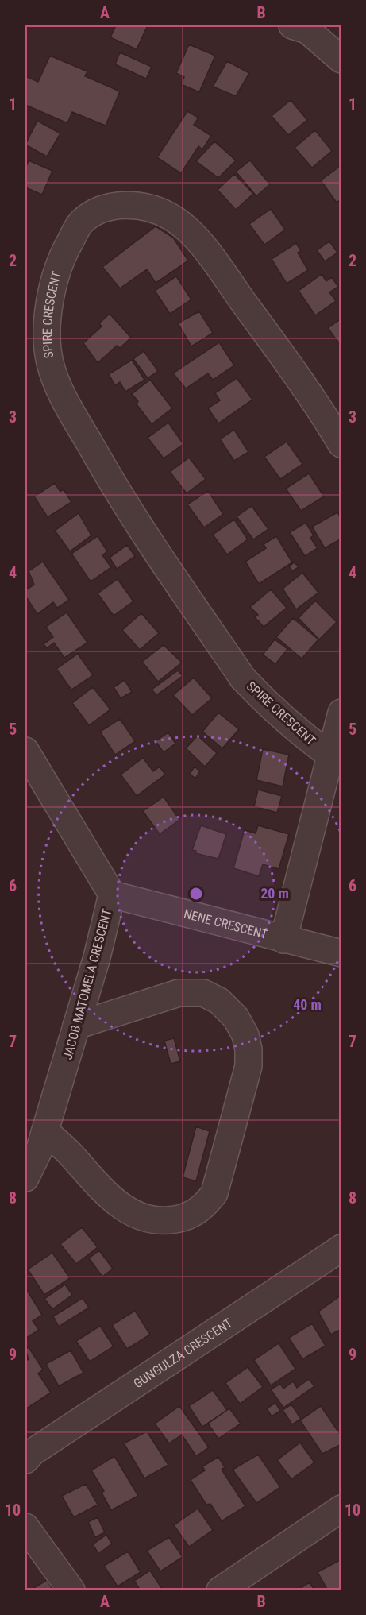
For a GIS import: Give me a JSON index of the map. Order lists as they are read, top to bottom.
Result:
{
  "streets": {
    "street": [
      "SPIRE CRESCENT",
      "NENE CRESCENT",
      "JACOB MATOMELA CRESCENT",
      "GUNGULZA CRESCENT"
    ]
  },
  "crossings": [
    ["SPIRE CRESCENT", "NENE CRESCENT"],
    ["NENE CRESCENT", "JACOB MATOMELA CRESCENT"]
  ],
  "grid": {
    "columns": ["A", "B"],
    "rows": [
      "1",
      "2",
      "3",
      "4",
      "5",
      "6",
      "7",
      "8",
      "9",
      "10"
    ]
  },
  "rings": ["20 m", "40 m"]
}
